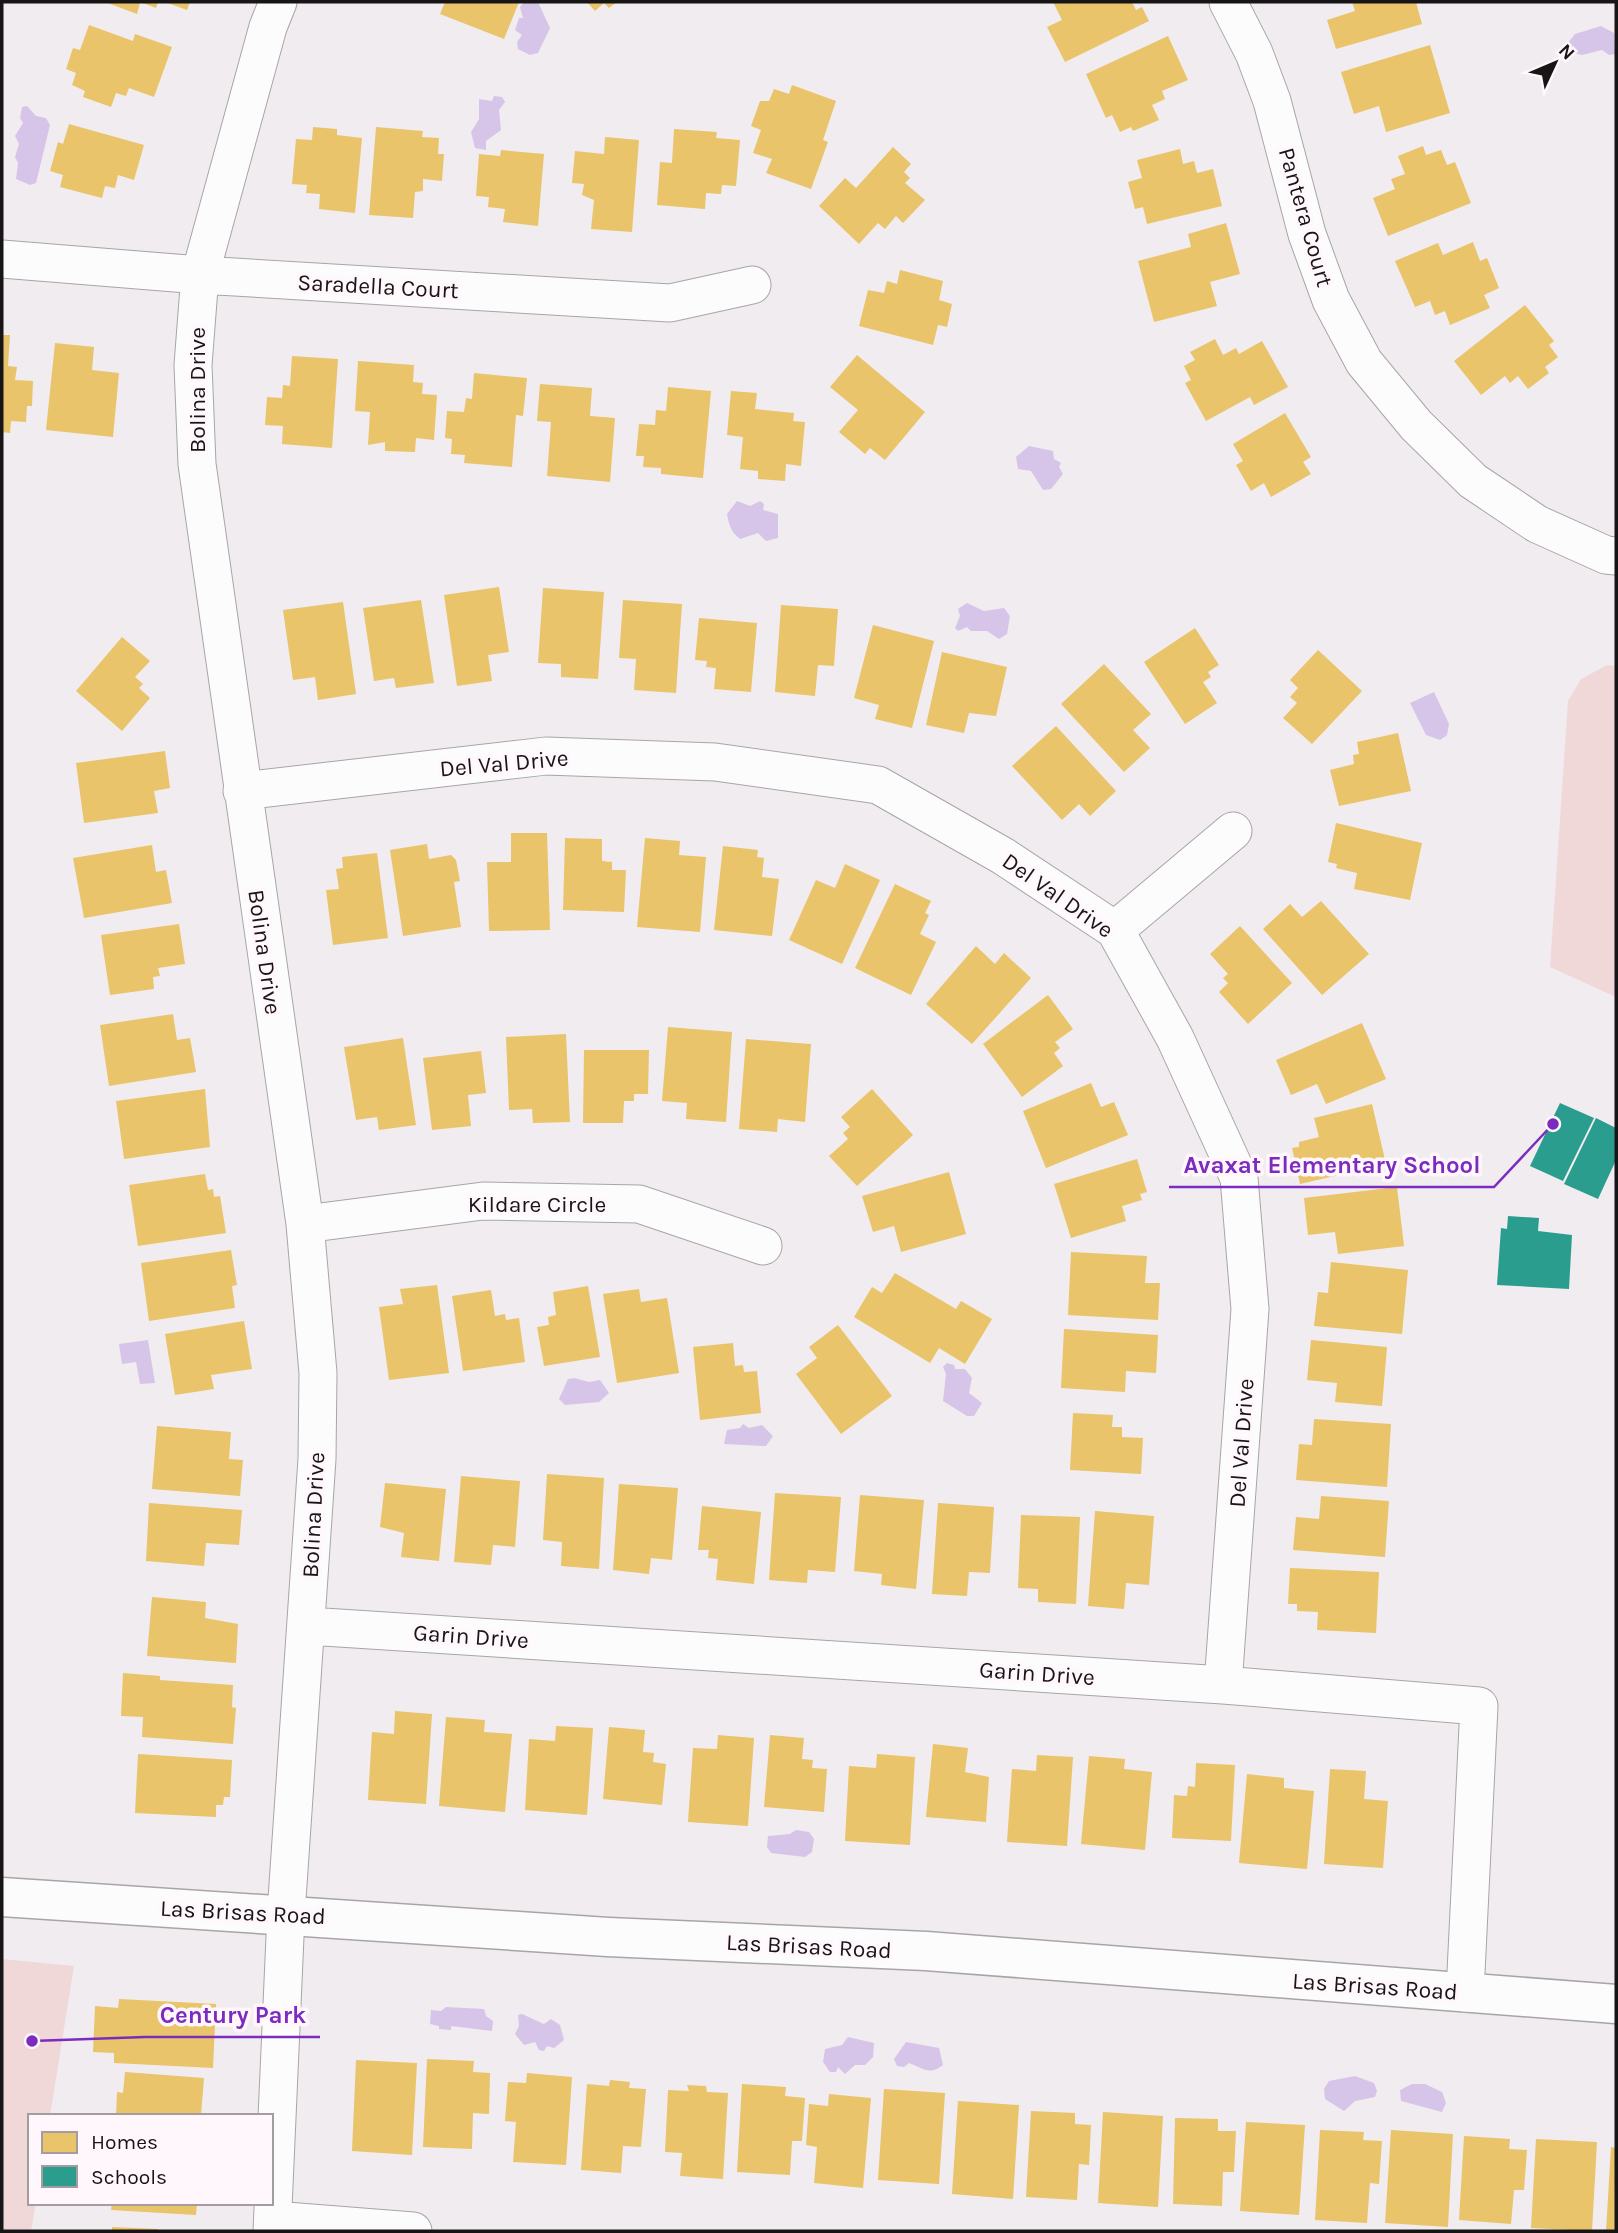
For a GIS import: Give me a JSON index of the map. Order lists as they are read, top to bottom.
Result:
{
  "streets": {
    "street": [
      "Pantera Court",
      "Saradella Court",
      "Bolina Drive",
      "Del Val Drive",
      "Kildare Circle",
      "Garin Drive",
      "Las Brisas Road"
    ]
  },
  "crossings": [
    ["Saradella Court", "Bolina Drive"],
    ["Bolina Drive", "Del Val Drive"],
    ["Bolina Drive", "Kildare Circle"],
    ["Bolina Drive", "Garin Drive"],
    ["Bolina Drive", "Las Brisas Road"],
    ["Del Val Drive", "Garin Drive"],
    ["Garin Drive", "Las Brisas Road"]
  ],
  "places": ["Avaxat Elementary School", "Century Park"],
  "legend": ["Homes", "Schools"],
  "north": "top right"
}
